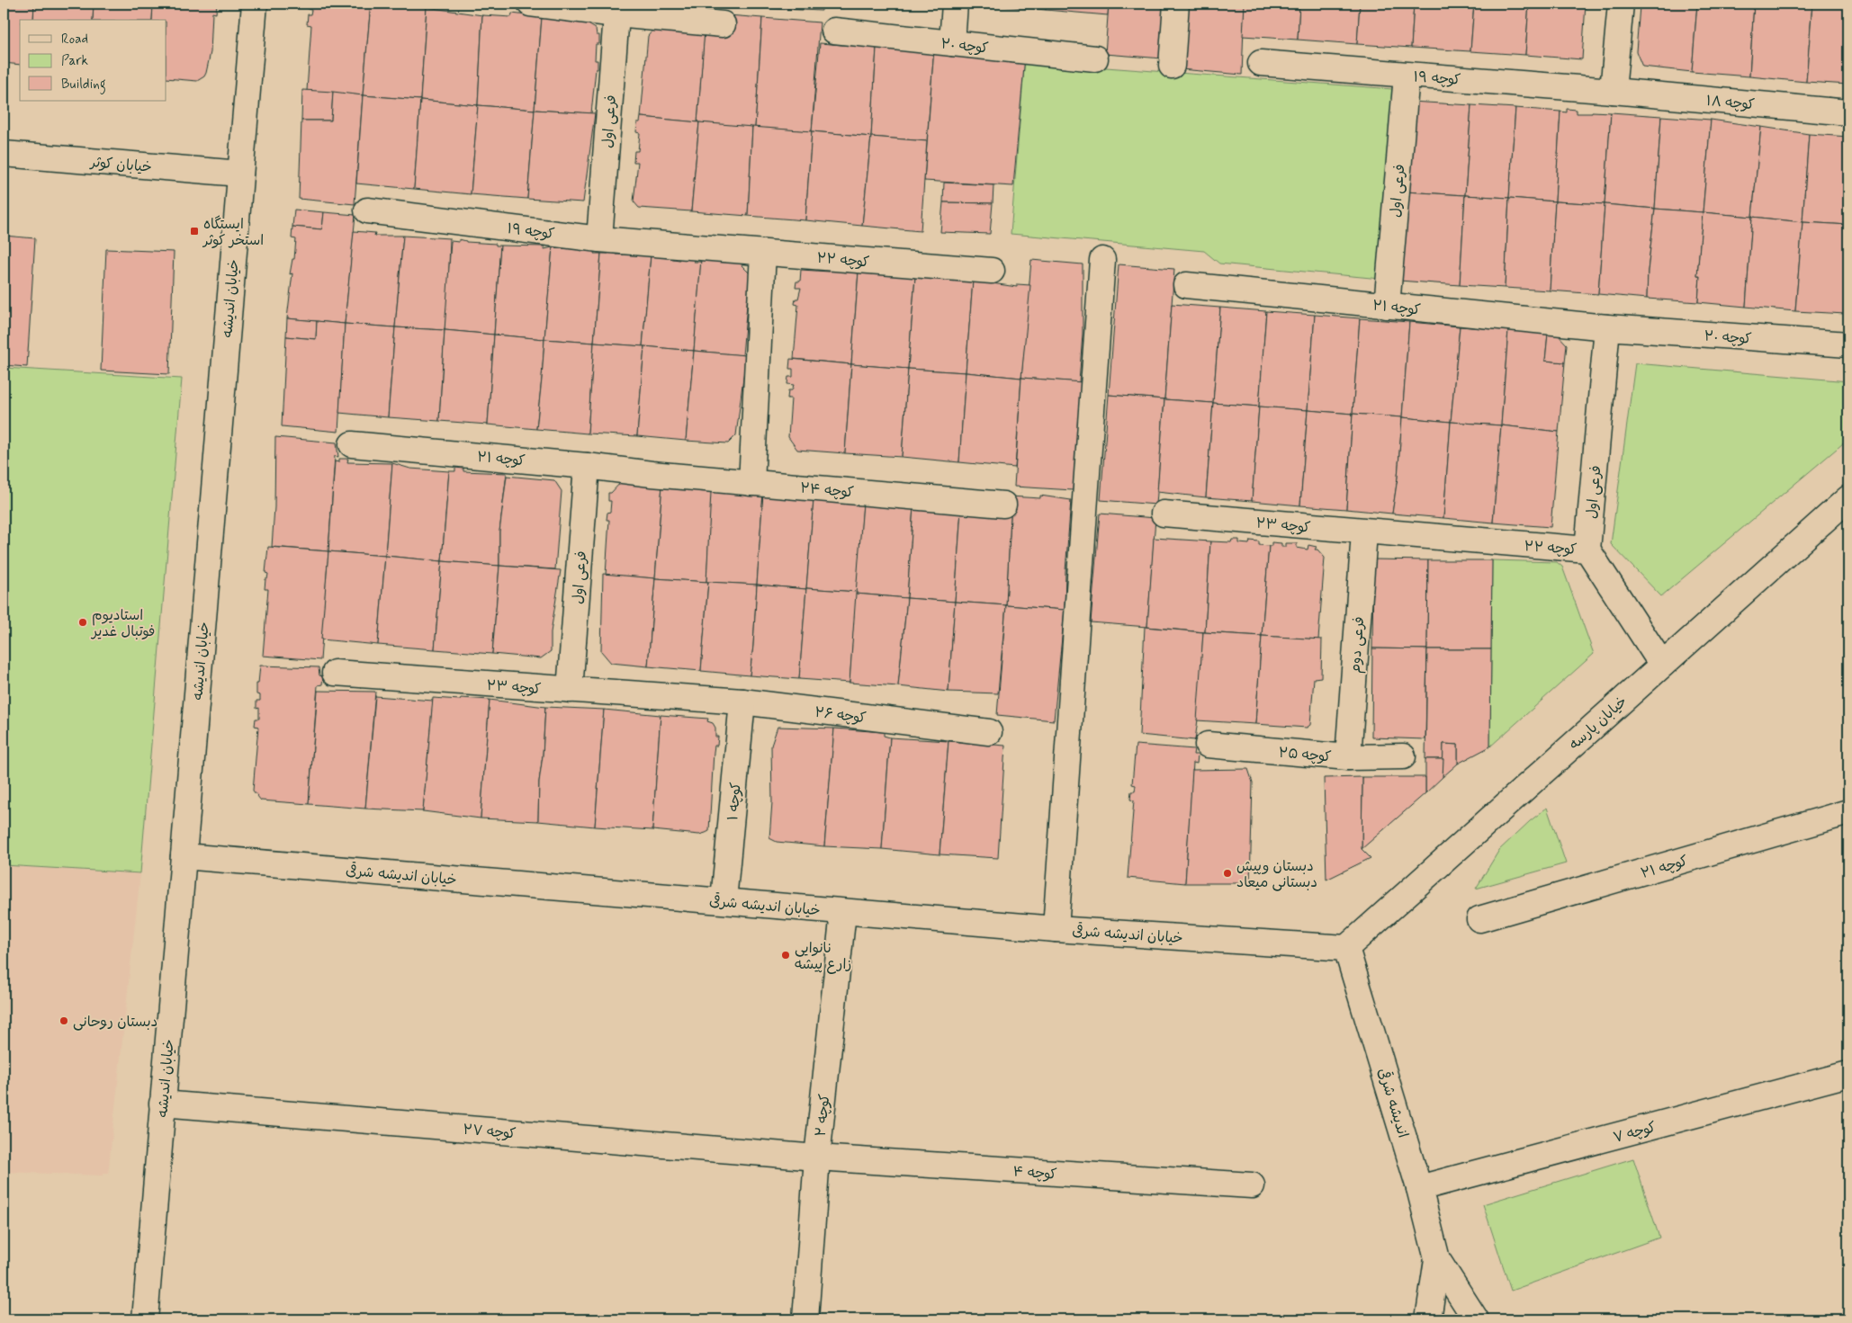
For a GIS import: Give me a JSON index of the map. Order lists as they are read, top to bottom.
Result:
{
  "streets": {
    "street": [
      "کوچه ۲۰",
      "کوچه ۱۹",
      "کوچه ۱۸",
      "فرعی اول",
      "خیابان کوثر",
      "کوچه ۲۲",
      "خیابان اندیشه",
      "کوچه ۲۱",
      "کوچه ۲۴",
      "کوچه ۲۳",
      "فرعی دوم",
      "کوچه ۲۶",
      "خیابان پارسه",
      "کوچه ۲۵",
      "کوچه ۱",
      "خیابان اندیشه شرقی",
      "اندیشه شرقی",
      "کوچه ۲",
      "کوچه ۲۷",
      "کوچه ۷",
      "کوچه ۴"
    ]
  },
  "crossings": [
    ["کوچه ۲۰", "فرعی اول"],
    ["کوچه ۲۰", "کوچه ۲۱"],
    ["کوچه ۱۹", "کوچه ۱۸"],
    ["کوچه ۱۹", "فرعی اول"],
    ["کوچه ۱۹", "کوچه ۲۲"],
    ["فرعی اول", "کوچه ۲۲"],
    ["فرعی اول", "کوچه ۲۱"],
    ["فرعی اول", "کوچه ۲۳"],
    ["خیابان کوثر", "خیابان اندیشه"],
    ["کوچه ۲۲", "کوچه ۲۳"],
    ["کوچه ۲۲", "خیابان پارسه"],
    ["خیابان اندیشه", "خیابان اندیشه شرقی"],
    ["خیابان اندیشه", "کوچه ۲۷"],
    ["کوچه ۲۱", "کوچه ۲۴"],
    ["کوچه ۲۳", "فرعی دوم"],
    ["کوچه ۲۳", "کوچه ۲۶"],
    ["فرعی دوم", "کوچه ۲۵"],
    ["کوچه ۲۶", "کوچه ۱"],
    ["خیابان پارسه", "خیابان اندیشه شرقی"],
    ["خیابان پارسه", "اندیشه شرقی"],
    ["کوچه ۱", "خیابان اندیشه شرقی"],
    ["خیابان اندیشه شرقی", "اندیشه شرقی"],
    ["خیابان اندیشه شرقی", "کوچه ۲"],
    ["اندیشه شرقی", "کوچه ۷"],
    ["کوچه ۲", "کوچه ۲۷"],
    ["کوچه ۲", "کوچه ۴"],
    ["کوچه ۲۷", "کوچه ۴"]
  ],
  "places": {
    "transit": ["ایستگاه استخر کوثر"],
    "other": [
      "استادیوم فوتبال غدیر",
      "دبستان وپیش دبستانی میعاد",
      "نانوایی زارع پیشه",
      "دبستان روحانی"
    ]
  },
  "legend": ["Road", "Park", "Building"]
}
